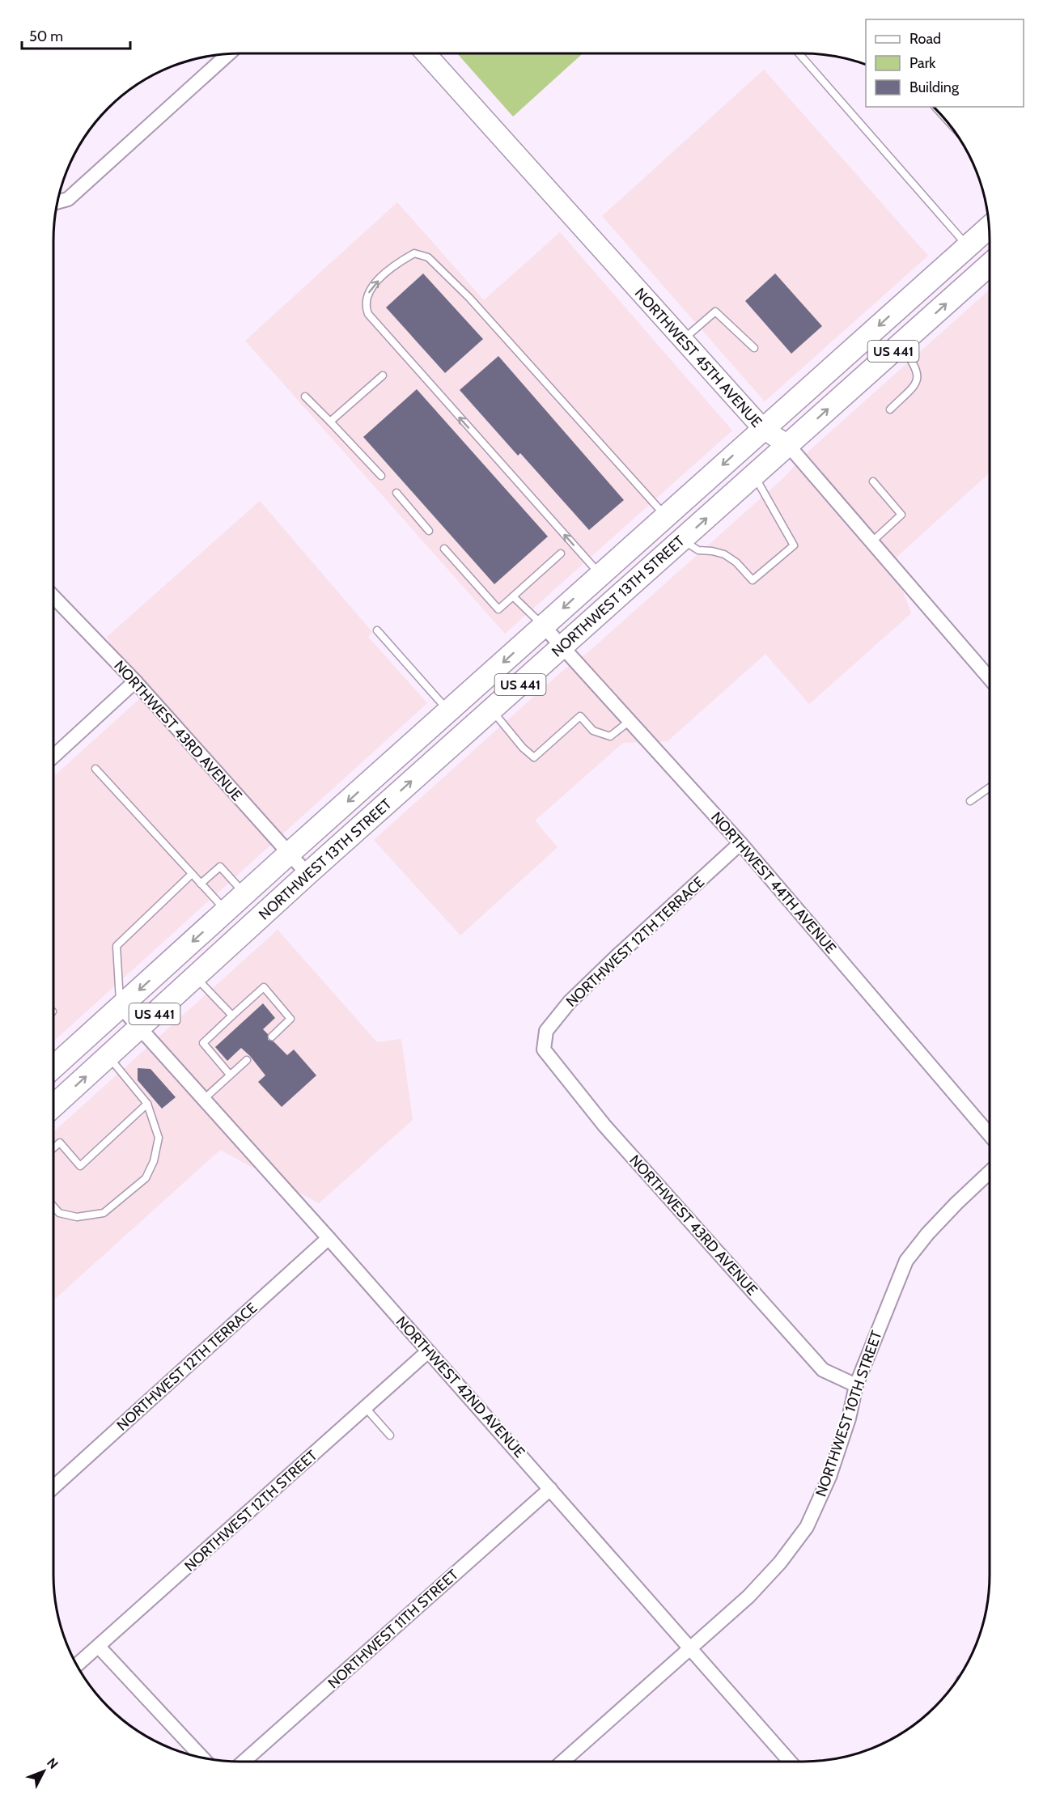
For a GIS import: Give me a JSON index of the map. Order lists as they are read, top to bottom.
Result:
{
  "streets": {
    "main road": ["US 441", "NORTHWEST 13TH STREET"],
    "street": [
      "NORTHWEST 45TH AVENUE",
      "NORTHWEST 43RD AVENUE",
      "NORTHWEST 44TH AVENUE",
      "NORTHWEST 12TH TERRACE",
      "NORTHWEST 42ND AVENUE",
      "NORTHWEST 10TH STREET",
      "NORTHWEST 12TH STREET",
      "NORTHWEST 11TH STREET"
    ]
  },
  "crossings": [
    ["NORTHWEST 45TH AVENUE", "NORTHWEST 13TH STREET"],
    ["NORTHWEST 13TH STREET", "NORTHWEST 43RD AVENUE"],
    ["NORTHWEST 13TH STREET", "NORTHWEST 44TH AVENUE"],
    ["NORTHWEST 13TH STREET", "NORTHWEST 42ND AVENUE"],
    ["NORTHWEST 43RD AVENUE", "NORTHWEST 12TH TERRACE"],
    ["NORTHWEST 43RD AVENUE", "NORTHWEST 10TH STREET"],
    ["NORTHWEST 44TH AVENUE", "NORTHWEST 12TH TERRACE"],
    ["NORTHWEST 12TH TERRACE", "NORTHWEST 42ND AVENUE"],
    ["NORTHWEST 42ND AVENUE", "NORTHWEST 10TH STREET"],
    ["NORTHWEST 42ND AVENUE", "NORTHWEST 12TH STREET"],
    ["NORTHWEST 42ND AVENUE", "NORTHWEST 11TH STREET"]
  ],
  "legend": ["Road", "Park", "Building"],
  "scale_bar": "50 m",
  "north": "top right"
}
